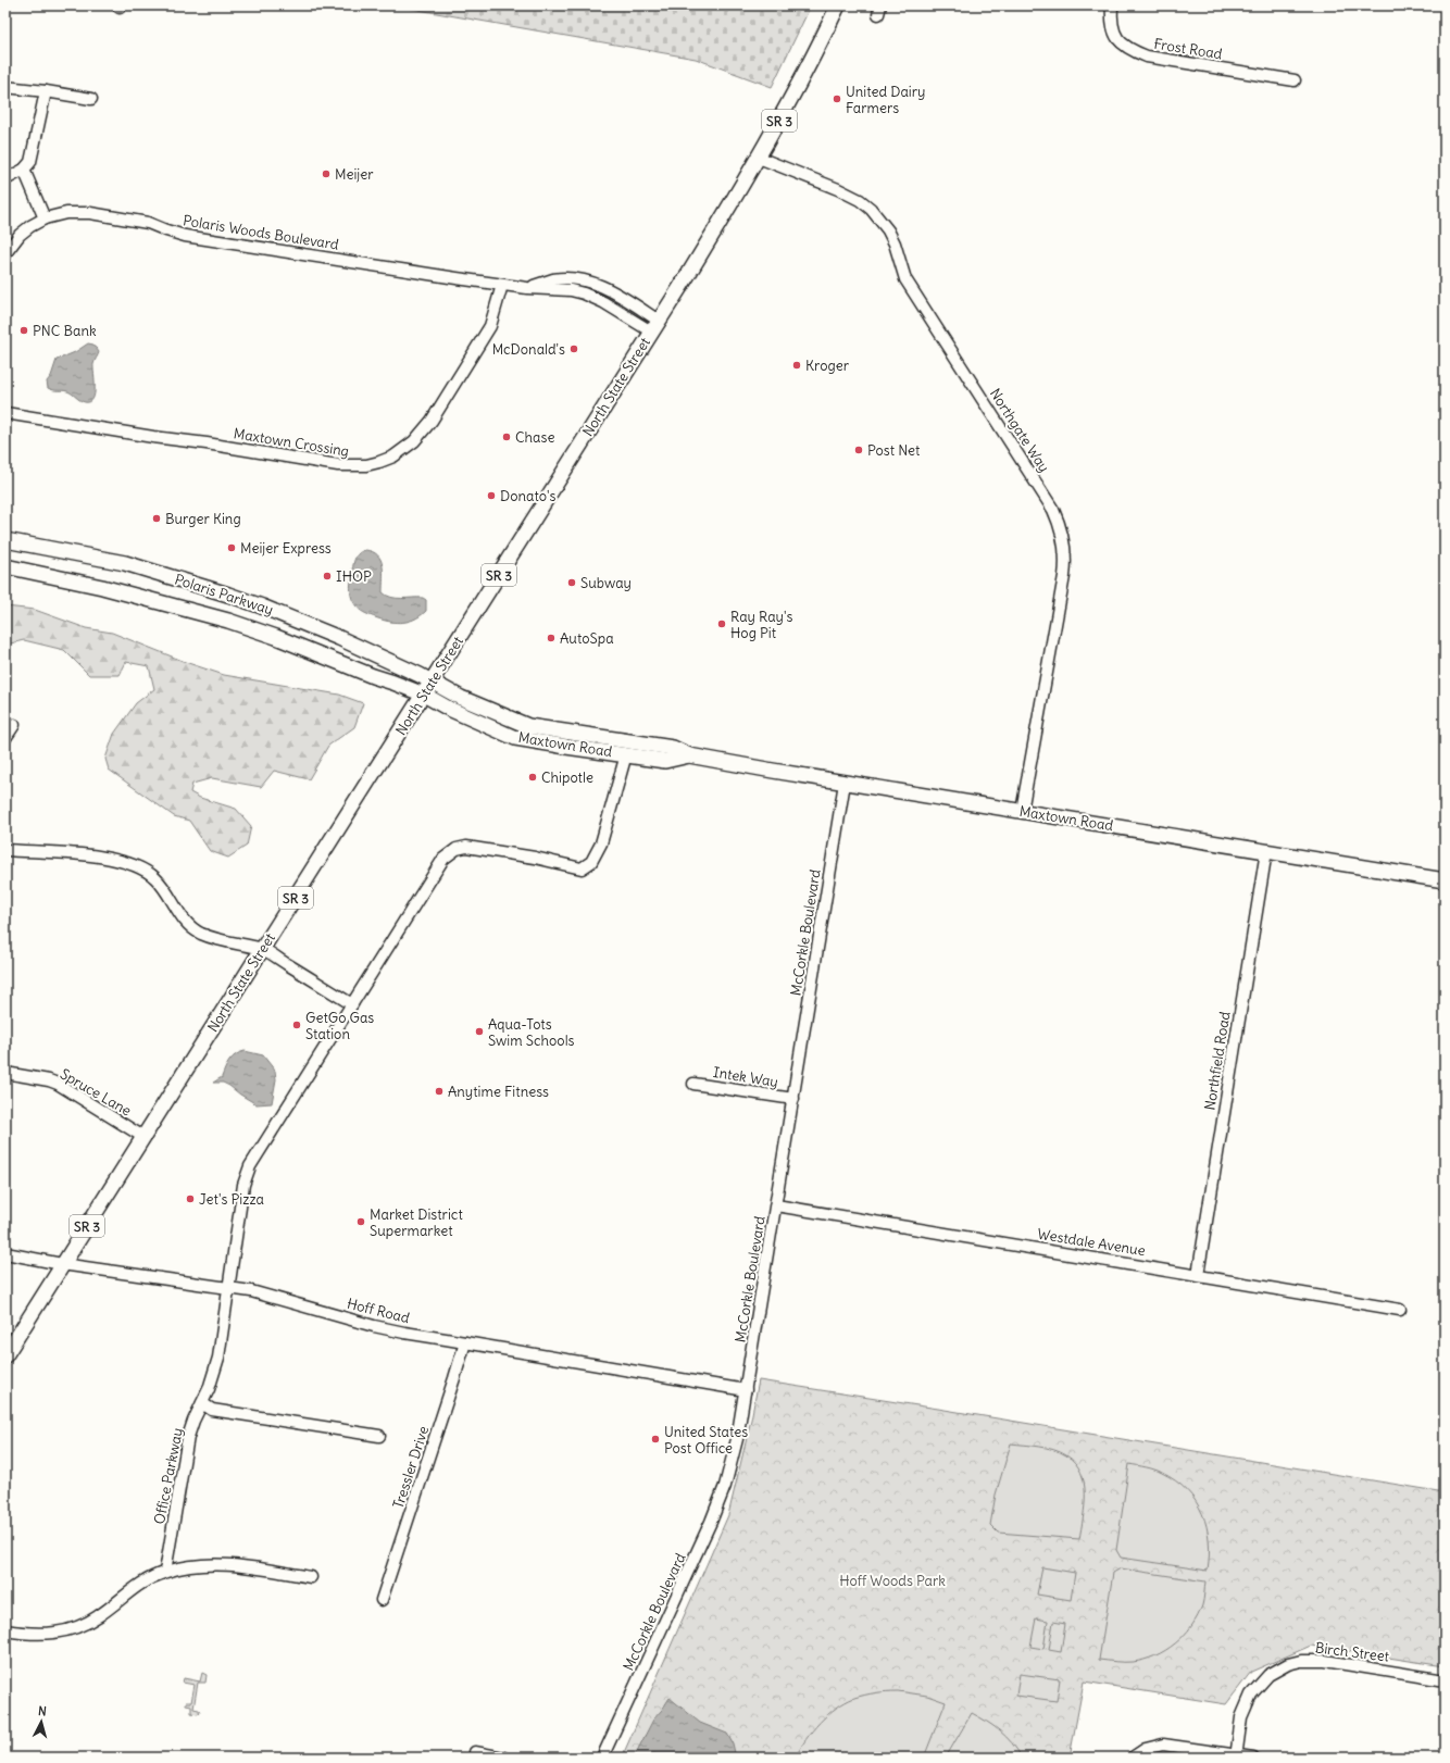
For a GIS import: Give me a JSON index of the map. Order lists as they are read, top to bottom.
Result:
{
  "streets": {
    "main road": [
      "SR 3",
      "North State Street",
      "Polaris Parkway",
      "Maxtown Road"
    ],
    "street": [
      "Frost Road",
      "Polaris Woods Boulevard",
      "Northgate Way",
      "Maxtown Crossing",
      "McCorkle Boulevard",
      "Northfield Road",
      "Intek Way",
      "Spruce Lane",
      "Westdale Avenue",
      "Hoff Road",
      "Tressler Drive",
      "Office Parkway",
      "Birch Street"
    ]
  },
  "crossings": [
    ["Polaris Woods Boulevard", "North State Street"],
    ["Polaris Woods Boulevard", "Maxtown Crossing"],
    ["North State Street", "Northgate Way"],
    ["North State Street", "Polaris Parkway"],
    ["North State Street", "Maxtown Road"],
    ["North State Street", "Spruce Lane"],
    ["North State Street", "Hoff Road"],
    ["Northgate Way", "Maxtown Road"],
    ["Polaris Parkway", "Maxtown Road"],
    ["Maxtown Road", "McCorkle Boulevard"],
    ["Maxtown Road", "Northfield Road"],
    ["Maxtown Road", "Office Parkway"],
    ["McCorkle Boulevard", "Intek Way"],
    ["McCorkle Boulevard", "Westdale Avenue"],
    ["McCorkle Boulevard", "Hoff Road"],
    ["Northfield Road", "Westdale Avenue"],
    ["Hoff Road", "Tressler Drive"],
    ["Hoff Road", "Office Parkway"]
  ],
  "parks": ["Hoff Woods Park"],
  "places": [
    "United Dairy Farmers",
    "Meijer",
    "PNC Bank",
    "McDonald's",
    "Kroger",
    "Chase",
    "Post Net",
    "Donato's",
    "Burger King",
    "Meijer Express",
    "IHOP",
    "Subway",
    "Ray Ray's Hog Pit",
    "AutoSpa",
    "Chipotle",
    "GetGo Gas Station",
    "Aqua-Tots Swim Schools",
    "Anytime Fitness",
    "Jet's Pizza",
    "Market District Supermarket",
    "United States Post Office"
  ],
  "north": "top"
}
